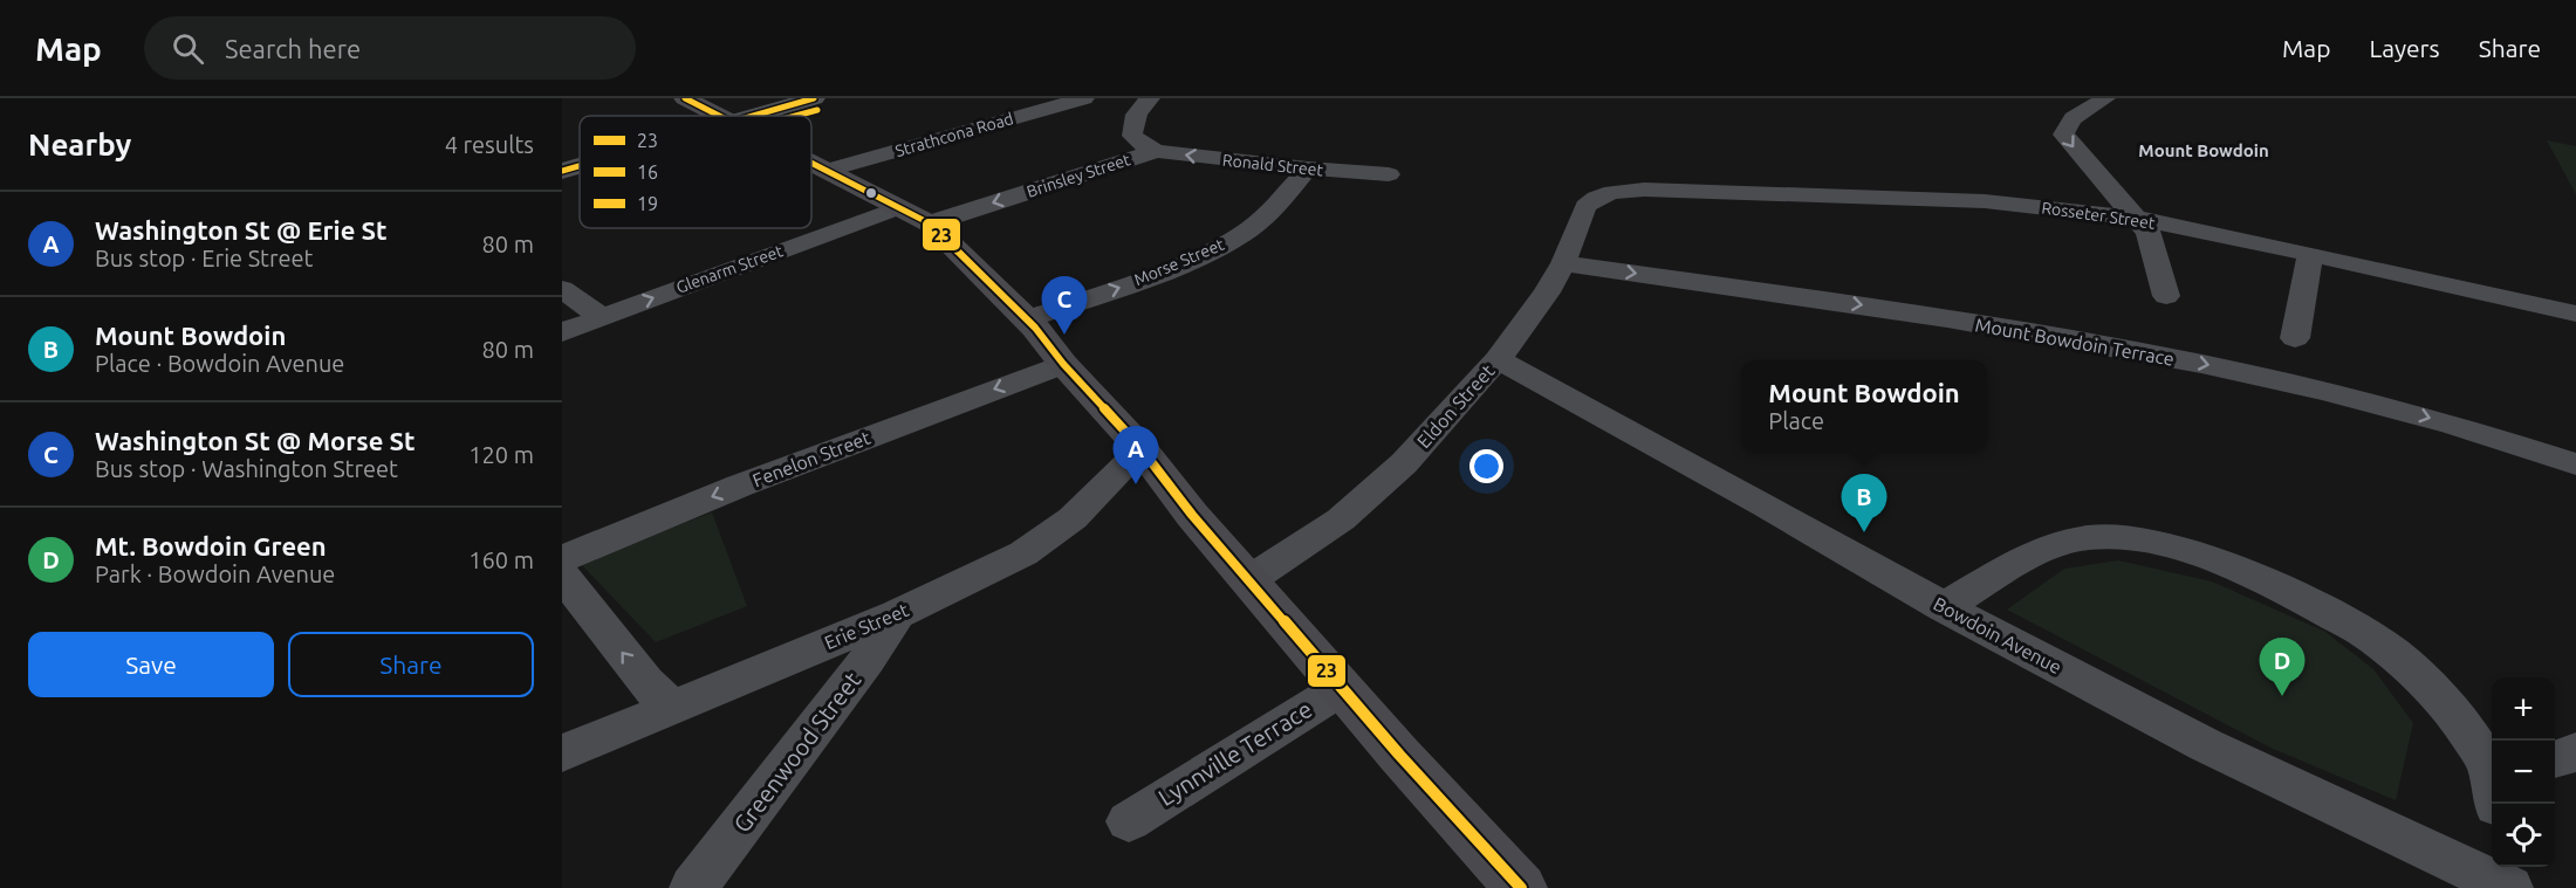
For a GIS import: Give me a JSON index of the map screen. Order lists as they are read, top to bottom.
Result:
{
  "streets": {
    "street": [
      "Strathcona Road",
      "Ronald Street",
      "Brinsley Street",
      "Rosseter Street",
      "Morse Street",
      "Glenarm Street",
      "Mount Bowdoin Terrace",
      "Eldon Street",
      "Fenelon Street",
      "Erie Street",
      "Bowdoin Avenue",
      "Greenwood Street",
      "Lynnville Terrace"
    ]
  },
  "crossings": [
    ["Ronald Street", "Brinsley Street"],
    ["Ronald Street", "Morse Street"],
    ["Rosseter Street", "Eldon Street"],
    ["Mount Bowdoin Terrace", "Eldon Street"],
    ["Eldon Street", "Bowdoin Avenue"],
    ["Erie Street", "Greenwood Street"]
  ],
  "one_way": [
    "Ronald Street",
    "Brinsley Street",
    "Morse Street",
    "Glenarm Street",
    "Mount Bowdoin Terrace",
    "Fenelon Street"
  ],
  "districts": ["Mount Bowdoin"],
  "lines": ["transit line 23", "transit line 16", "transit line 19"],
  "legend": ["23", "16", "19"],
  "page": {
    "header": "Map",
    "search": "Search here",
    "nav": ["Map", "Layers", "Share"],
    "heading": ["Nearby", "4 results"],
    "list": [
      {
        "mark": "A",
        "name": "Washington St @ Erie St",
        "note": "Bus stop · Erie Street",
        "value": "80 m"
      },
      {
        "mark": "B",
        "name": "Mount Bowdoin",
        "note": "Place · Bowdoin Avenue",
        "value": "80 m"
      },
      {
        "mark": "C",
        "name": "Washington St @ Morse St",
        "note": "Bus stop · Washington Street",
        "value": "120 m"
      },
      {
        "mark": "D",
        "name": "Mt. Bowdoin Green",
        "note": "Park · Bowdoin Avenue",
        "value": "160 m"
      }
    ],
    "pins": [
      "C",
      "A",
      "B",
      "D"
    ],
    "popup": ["Mount Bowdoin", "Place"],
    "buttons": ["Save", "Share"],
    "map_buttons": ["+", "−"]
  }
}
